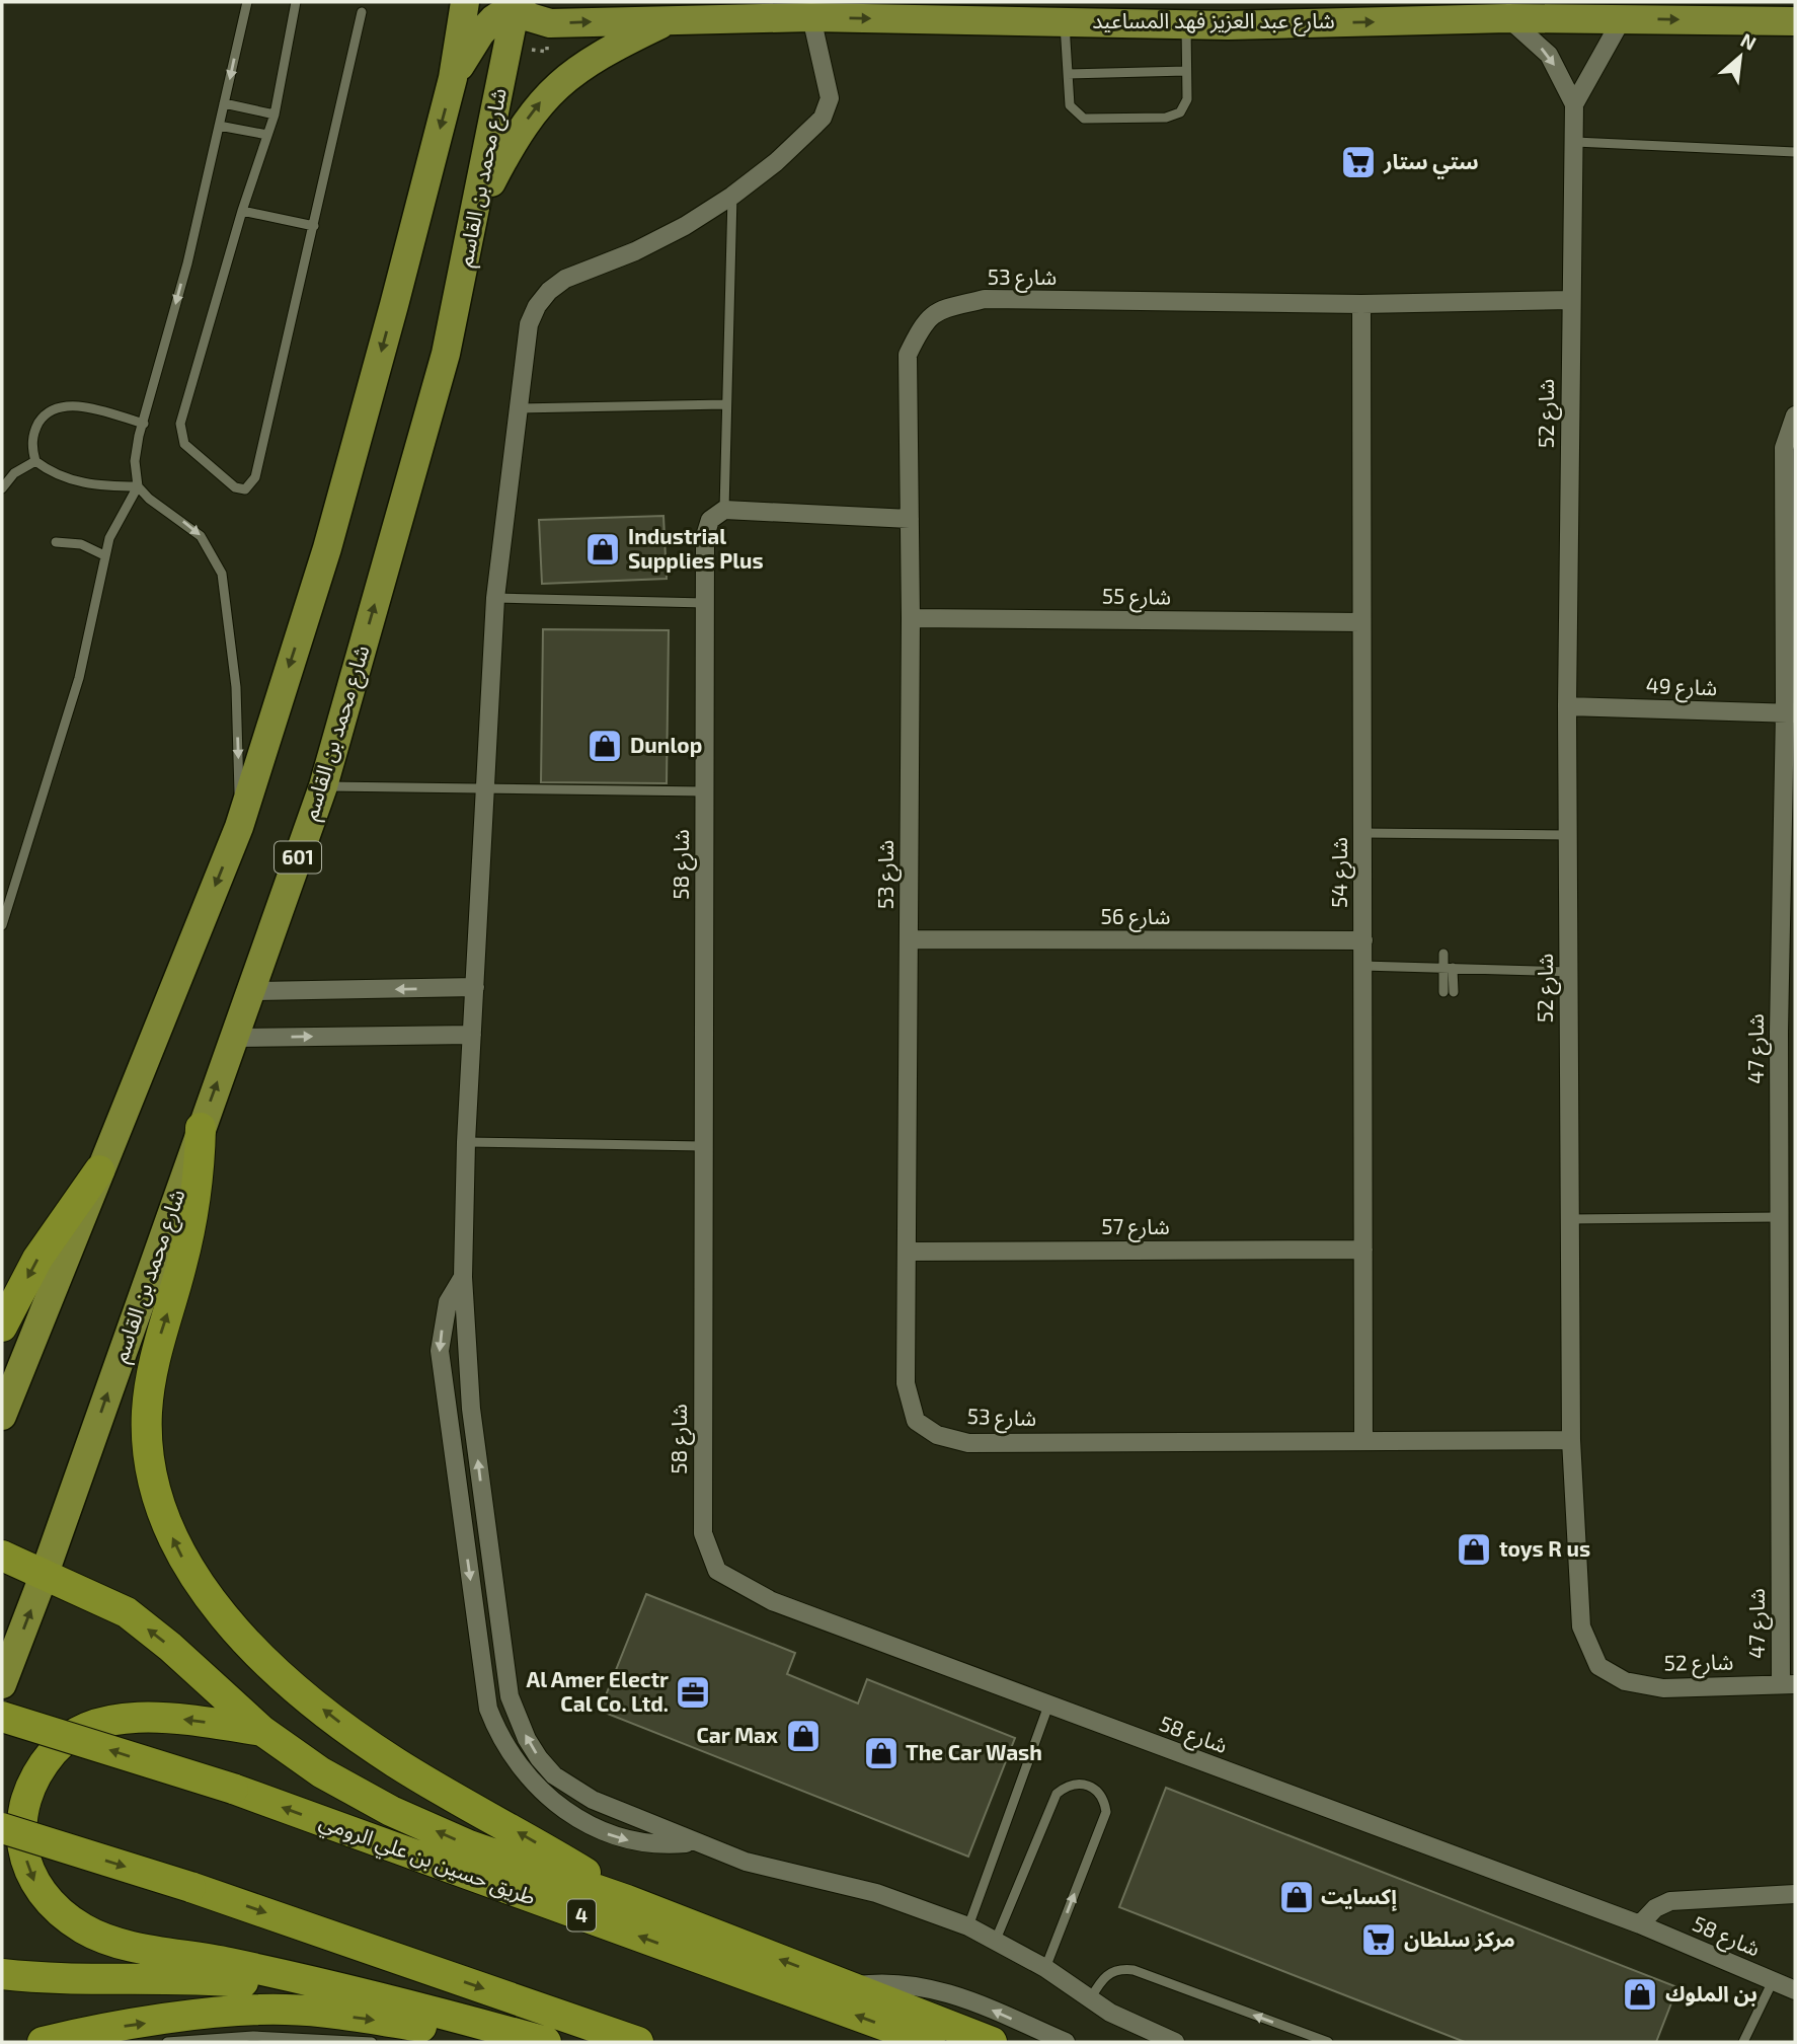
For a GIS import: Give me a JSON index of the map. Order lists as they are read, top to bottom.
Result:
{
  "streets": {
    "highway": ["طريق حسين بن علي الرومي", "4"],
    "main road": ["شارع عبد العزيز فهد المساعيد", "شارع محمد بن القاسم", "601"],
    "street": [
      "شارع 53",
      "شارع 52",
      "شارع 55",
      "شارع 49",
      "شارع 58",
      "شارع 54",
      "شارع 56",
      "شارع 47",
      "شارع 57"
    ]
  },
  "crossings": [
    ["شارع عبد العزيز فهد المساعيد", "شارع محمد بن القاسم"],
    ["شارع عبد العزيز فهد المساعيد", "شارع 52"],
    ["شارع 53", "شارع 52"],
    ["شارع 53", "شارع 55"],
    ["شارع 53", "شارع 54"],
    ["شارع 53", "شارع 56"],
    ["شارع 53", "شارع 57"],
    ["شارع 52", "شارع 49"],
    ["شارع 52", "شارع 47"],
    ["شارع 55", "شارع 54"],
    ["شارع 49", "شارع 47"],
    ["شارع 54", "شارع 56"],
    ["شارع 54", "شارع 57"]
  ],
  "one_way": ["شارع عبد العزيز فهد المساعيد"],
  "places": {
    "supermarket": ["ستي ستار", "مركز سلطان"],
    "shop": [
      "Industrial Supplies Plus",
      "Dunlop",
      "toys R us",
      "Car Max",
      "The Car Wash",
      "إكسايت",
      "بن الملوك"
    ],
    "office": ["Al Amer Electr Cal Co. Ltd."]
  },
  "north": "top right"
}
